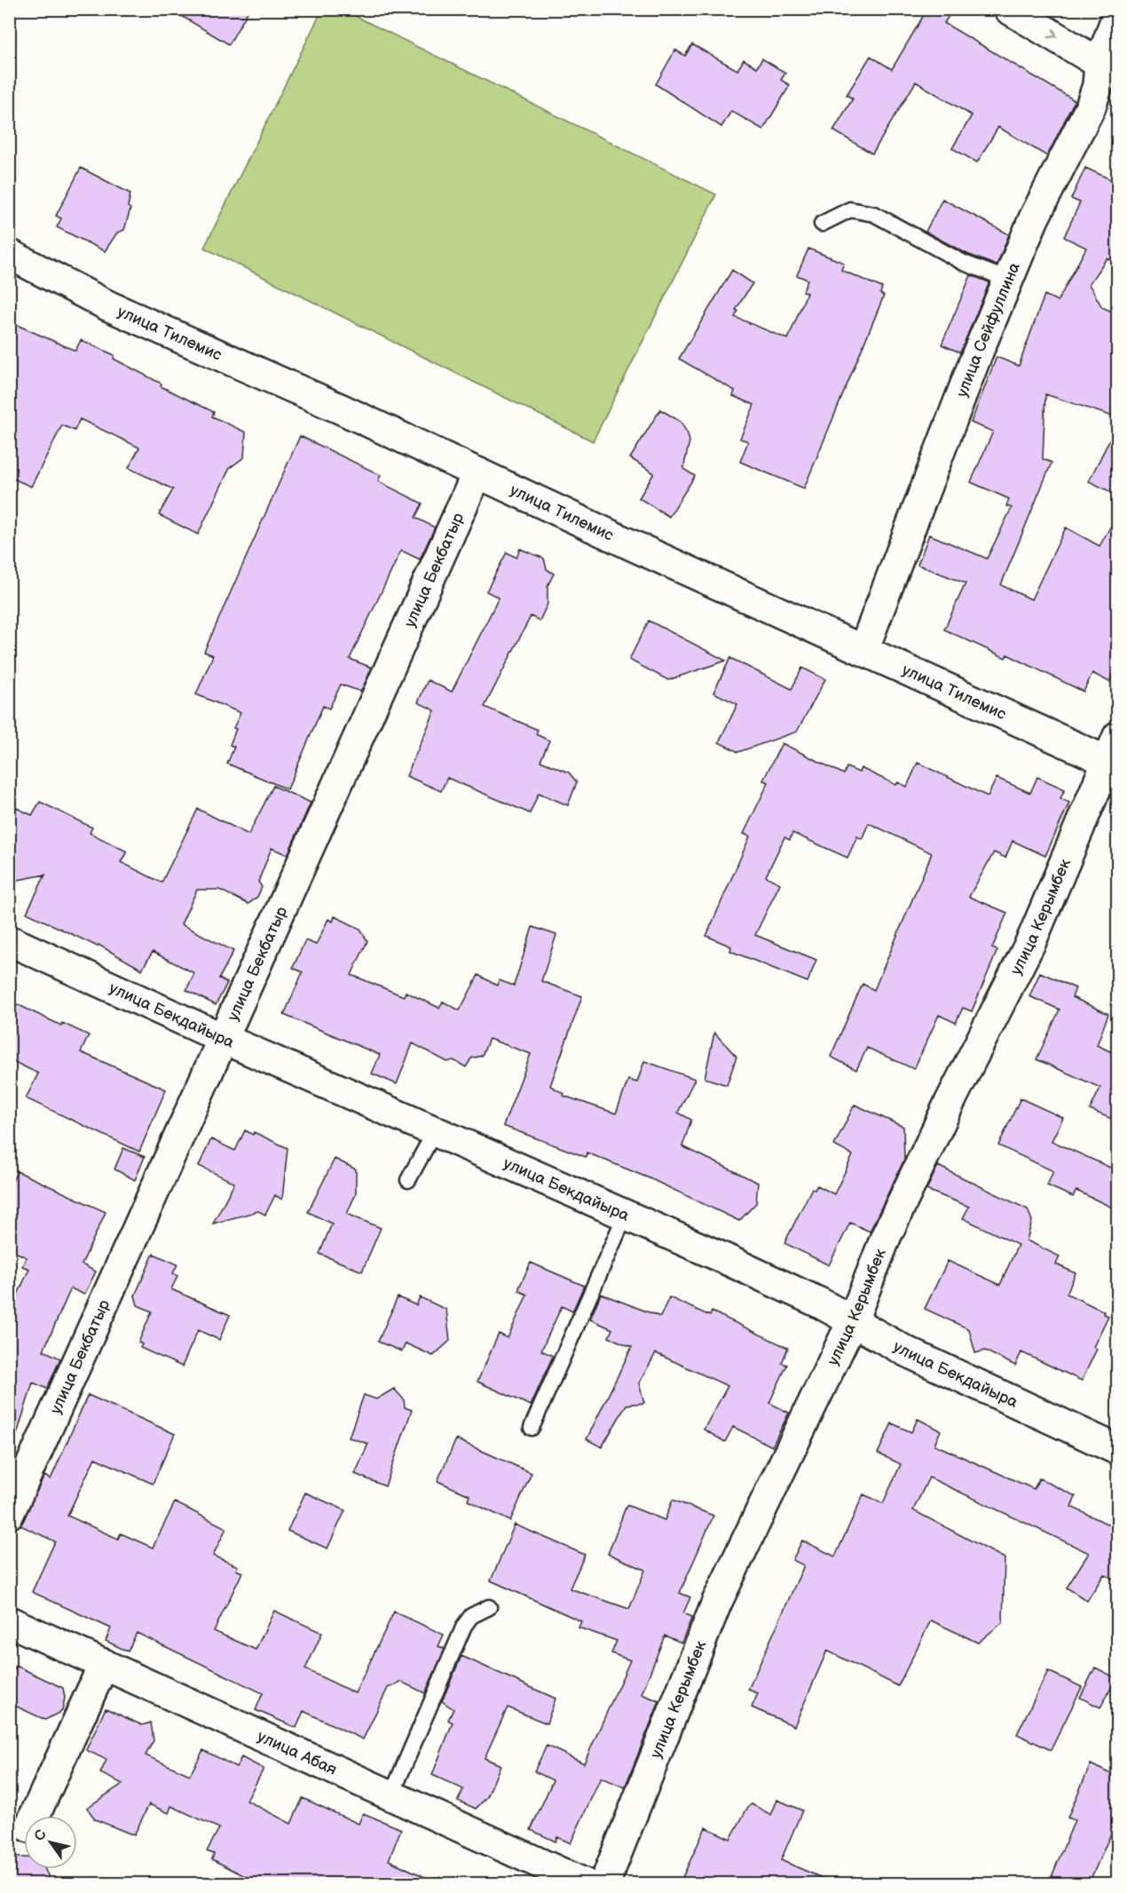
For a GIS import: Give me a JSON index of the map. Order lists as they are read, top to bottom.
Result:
{
  "streets": {
    "street": [
      "улица Сейфуллина",
      "улица Тилемис",
      "улица Бекбатыр",
      "улица Керымбек",
      "улица Бекдайыра",
      "улица Абая"
    ]
  },
  "crossings": [
    ["улица Сейфуллина", "улица Тилемис"],
    ["улица Тилемис", "улица Бекбатыр"],
    ["улица Тилемис", "улица Керымбек"],
    ["улица Бекбатыр", "улица Бекдайыра"],
    ["улица Керымбек", "улица Бекдайыра"]
  ],
  "north": "top left"
}
